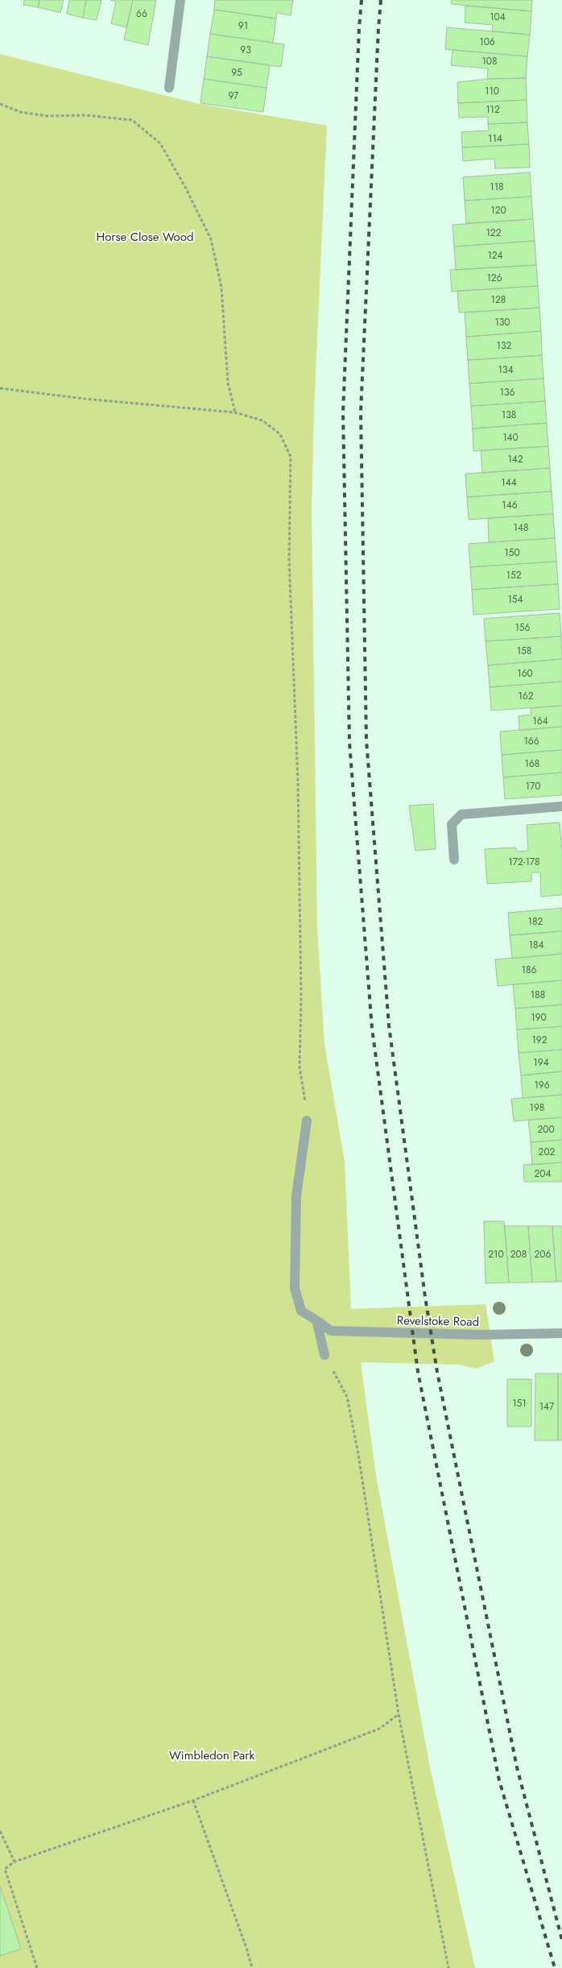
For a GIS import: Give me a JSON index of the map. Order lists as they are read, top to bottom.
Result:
{
  "streets": {
    "street": ["Revelstoke Road"]
  },
  "parks": ["Horse Close Wood", "Wimbledon Park"],
  "house_numbers": [
    "66",
    "104",
    "91",
    "106",
    "93",
    "108",
    "95",
    "110",
    "97",
    "112",
    "114",
    "118",
    "120",
    "122",
    "124",
    "126",
    "128",
    "130",
    "132",
    "134",
    "136",
    "138",
    "140",
    "142",
    "144",
    "146",
    "148",
    "150",
    "152",
    "154",
    "156",
    "158",
    "160",
    "162",
    "164",
    "166",
    "168",
    "170",
    "172-178",
    "182",
    "184",
    "186",
    "188",
    "190",
    "192",
    "194",
    "196",
    "198",
    "200",
    "202",
    "204",
    "210",
    "208",
    "206",
    "151",
    "147"
  ]
}
